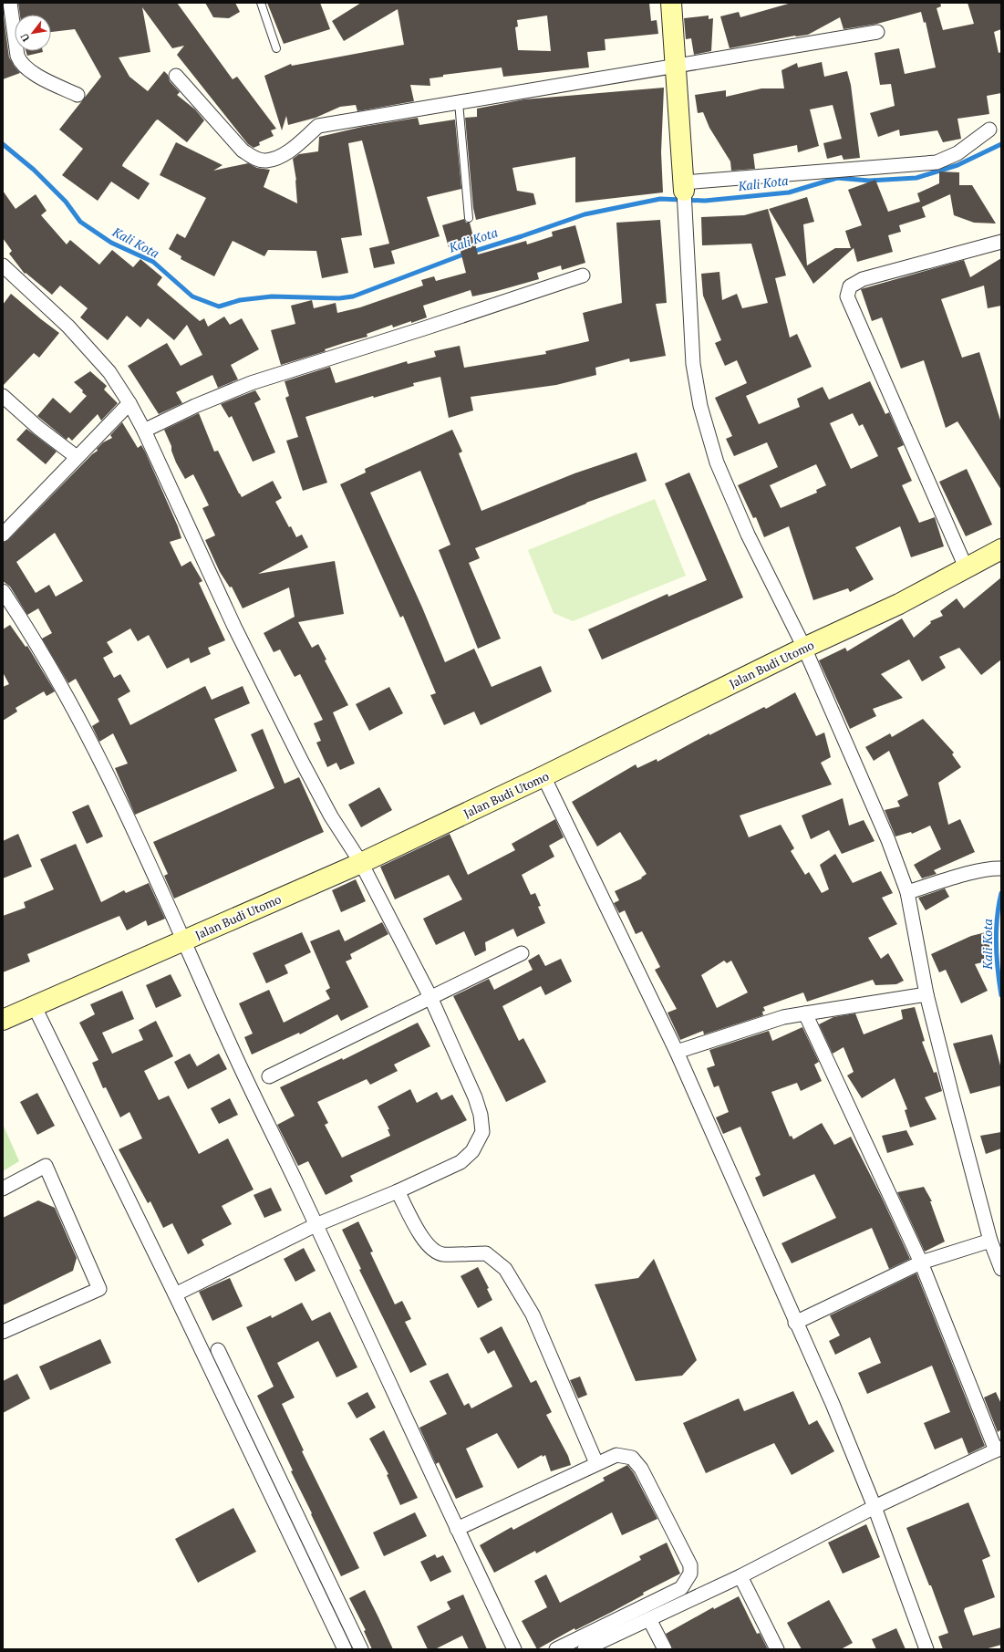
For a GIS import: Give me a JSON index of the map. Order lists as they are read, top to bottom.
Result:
{
  "streets": {
    "street": ["Jalan Budi Utomo"]
  },
  "water": ["Kali Kota"],
  "north": "bottom left"
}
